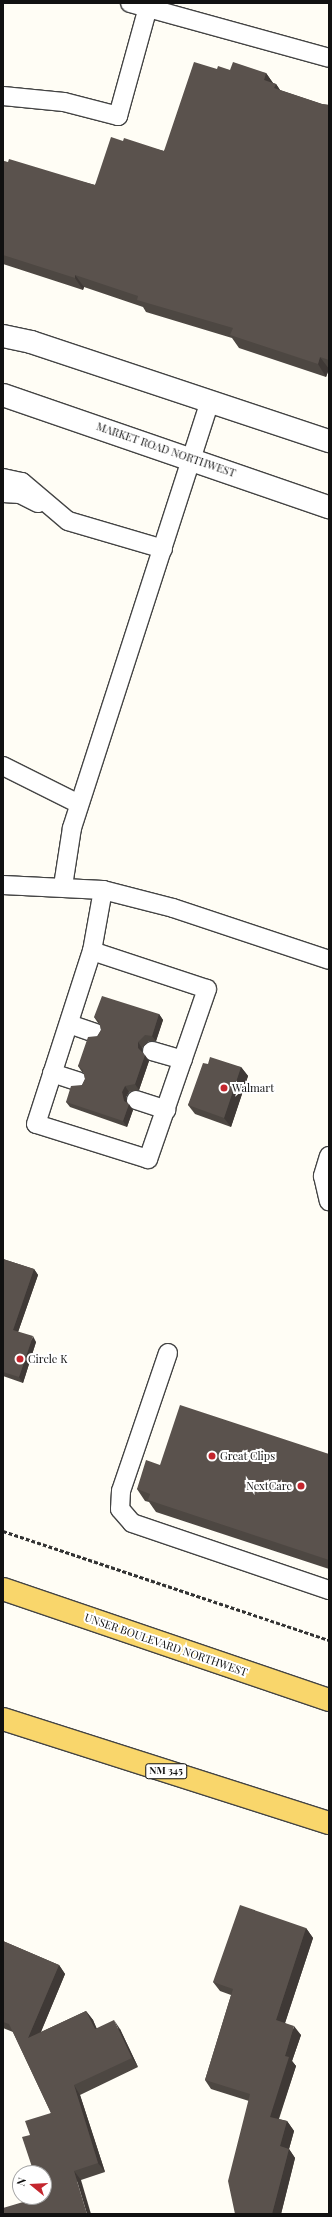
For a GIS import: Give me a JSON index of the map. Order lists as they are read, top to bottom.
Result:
{
  "streets": {
    "main road": ["UNSER BOULEVARD NORTHWEST", "NM 345"],
    "street": ["MARKET ROAD NORTHWEST"]
  },
  "places": [
    "Walmart",
    "Circle K",
    "Great Clips",
    "NextCare"
  ],
  "north": "left"
}
